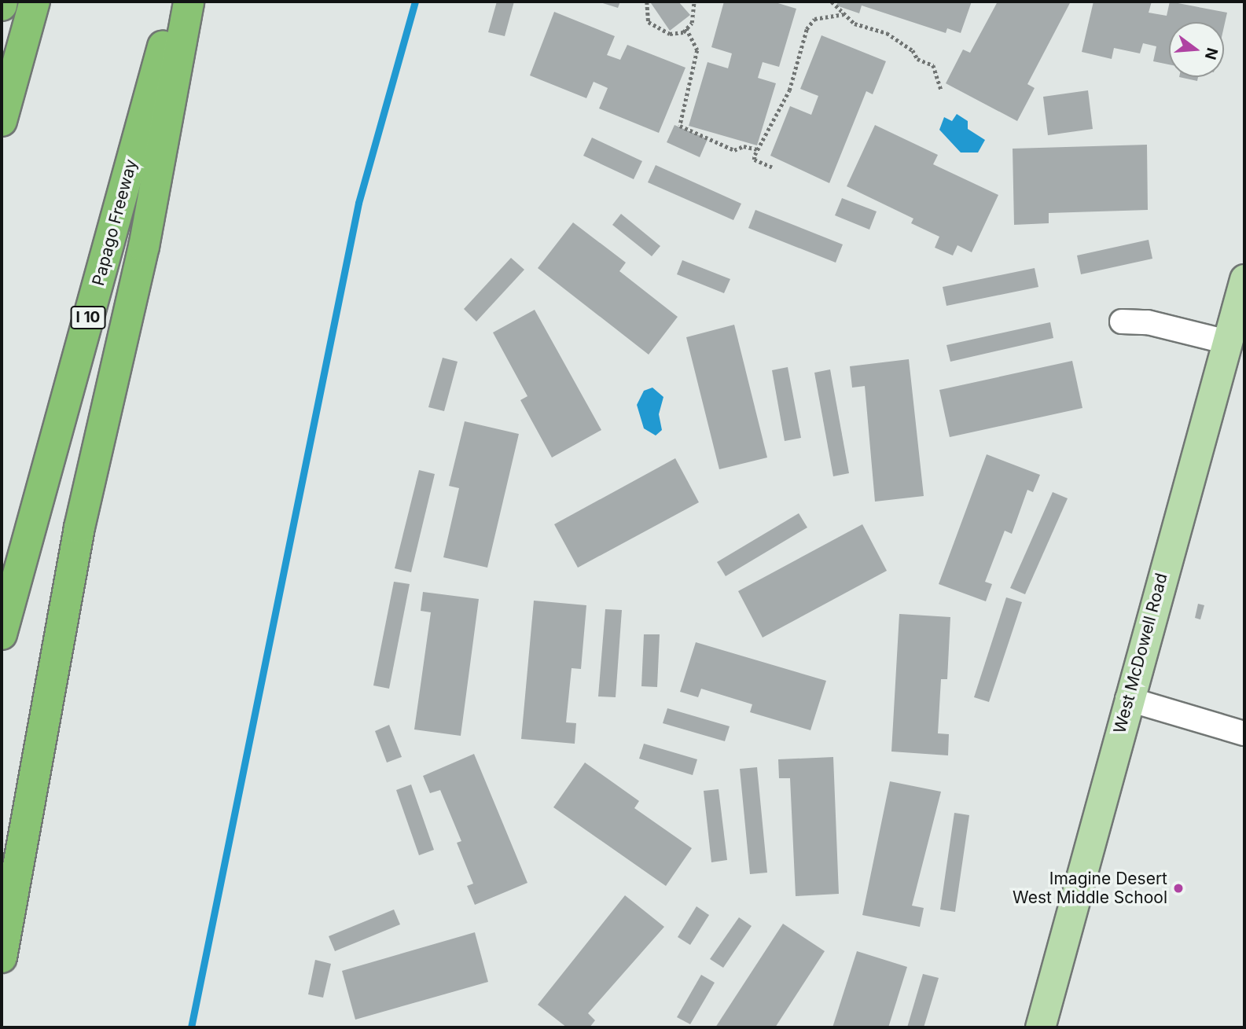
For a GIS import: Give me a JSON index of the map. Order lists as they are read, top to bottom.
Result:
{
  "streets": {
    "highway": ["Papago Freeway", "I 10"],
    "main road": ["West McDowell Road"]
  },
  "places": ["Imagine Desert West Middle School"],
  "north": "right"
}
